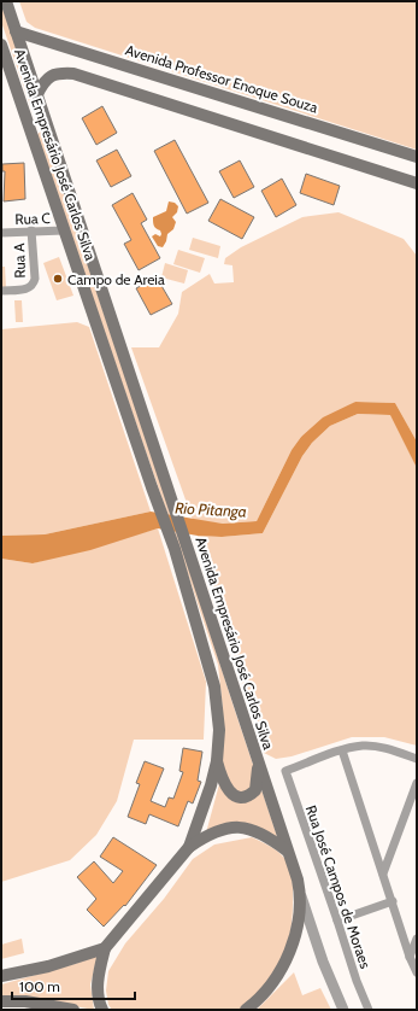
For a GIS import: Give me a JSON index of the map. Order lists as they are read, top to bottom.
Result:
{
  "streets": {
    "main road": ["Avenida Professor Enoque Souza", "Avenida Empresário José Carlos Silva"],
    "street": ["Rua C", "Rua A", "Rua José Campos de Moraes"]
  },
  "crossings": [
    ["Avenida Professor Enoque Souza", "Avenida Empresário José Carlos Silva"],
    ["Avenida Empresário José Carlos Silva", "Rua C"],
    ["Rua C", "Rua A"]
  ],
  "water": ["Rio Pitanga"],
  "places": ["Campo de Areia"],
  "scale_bar": "100 m"
}
